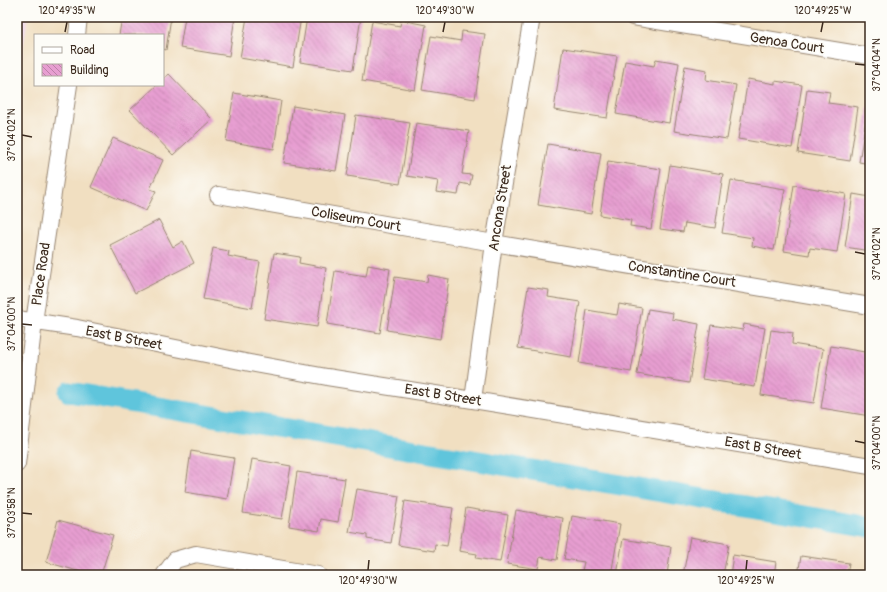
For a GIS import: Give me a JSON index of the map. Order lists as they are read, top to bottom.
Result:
{
  "streets": {
    "street": [
      "Genoa Court",
      "Ancona Street",
      "Coliseum Court",
      "Place Road",
      "Constantine Court",
      "East B Street"
    ]
  },
  "crossings": [
    ["Ancona Street", "Coliseum Court"],
    ["Ancona Street", "Constantine Court"],
    ["Ancona Street", "East B Street"],
    ["Coliseum Court", "Constantine Court"],
    ["Place Road", "East B Street"]
  ],
  "legend": ["Road", "Building"],
  "coordinates": [
    "120°49'35\"W",
    "120°49'30\"W",
    "120°49'25\"W",
    "37°04'04\"N",
    "37°04'02\"N",
    "37°04'00\"N",
    "37°03'58\"N"
  ]
}
